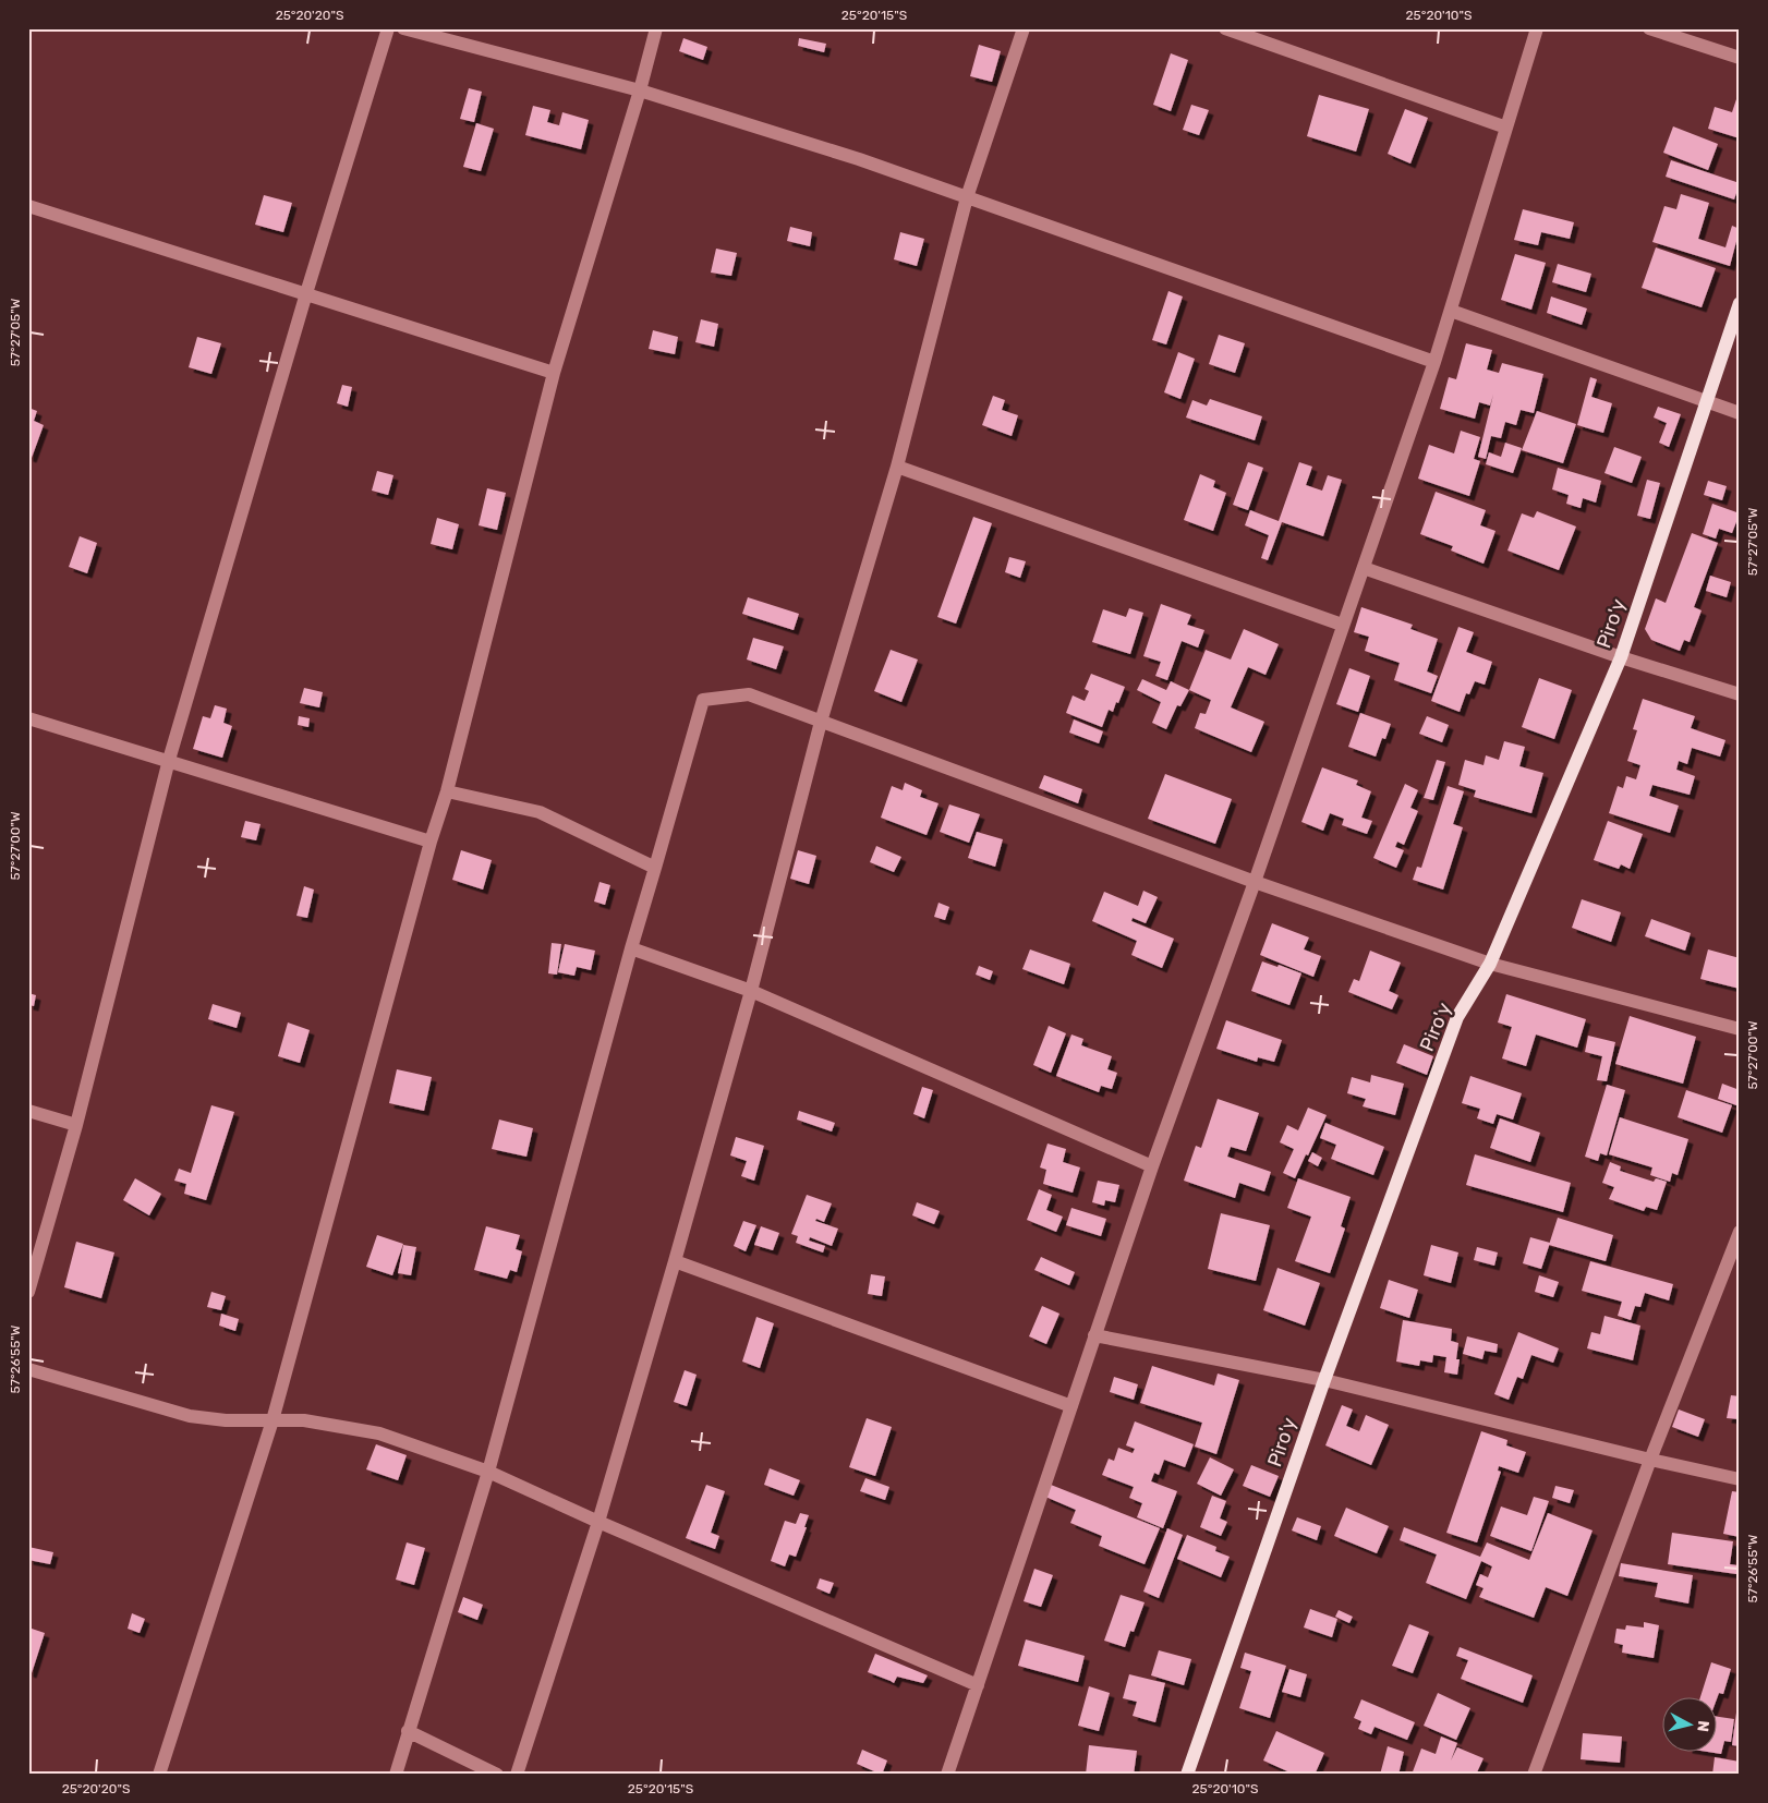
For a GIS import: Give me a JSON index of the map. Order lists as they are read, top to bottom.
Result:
{
  "streets": {
    "main road": ["Piro'y"]
  },
  "north": "right",
  "coordinates": [
    "25°20'20\"S",
    "25°20'15\"S",
    "25°20'10\"S",
    "57°27'05\"W",
    "57°27'00\"W",
    "57°26'55\"W"
  ]
}
